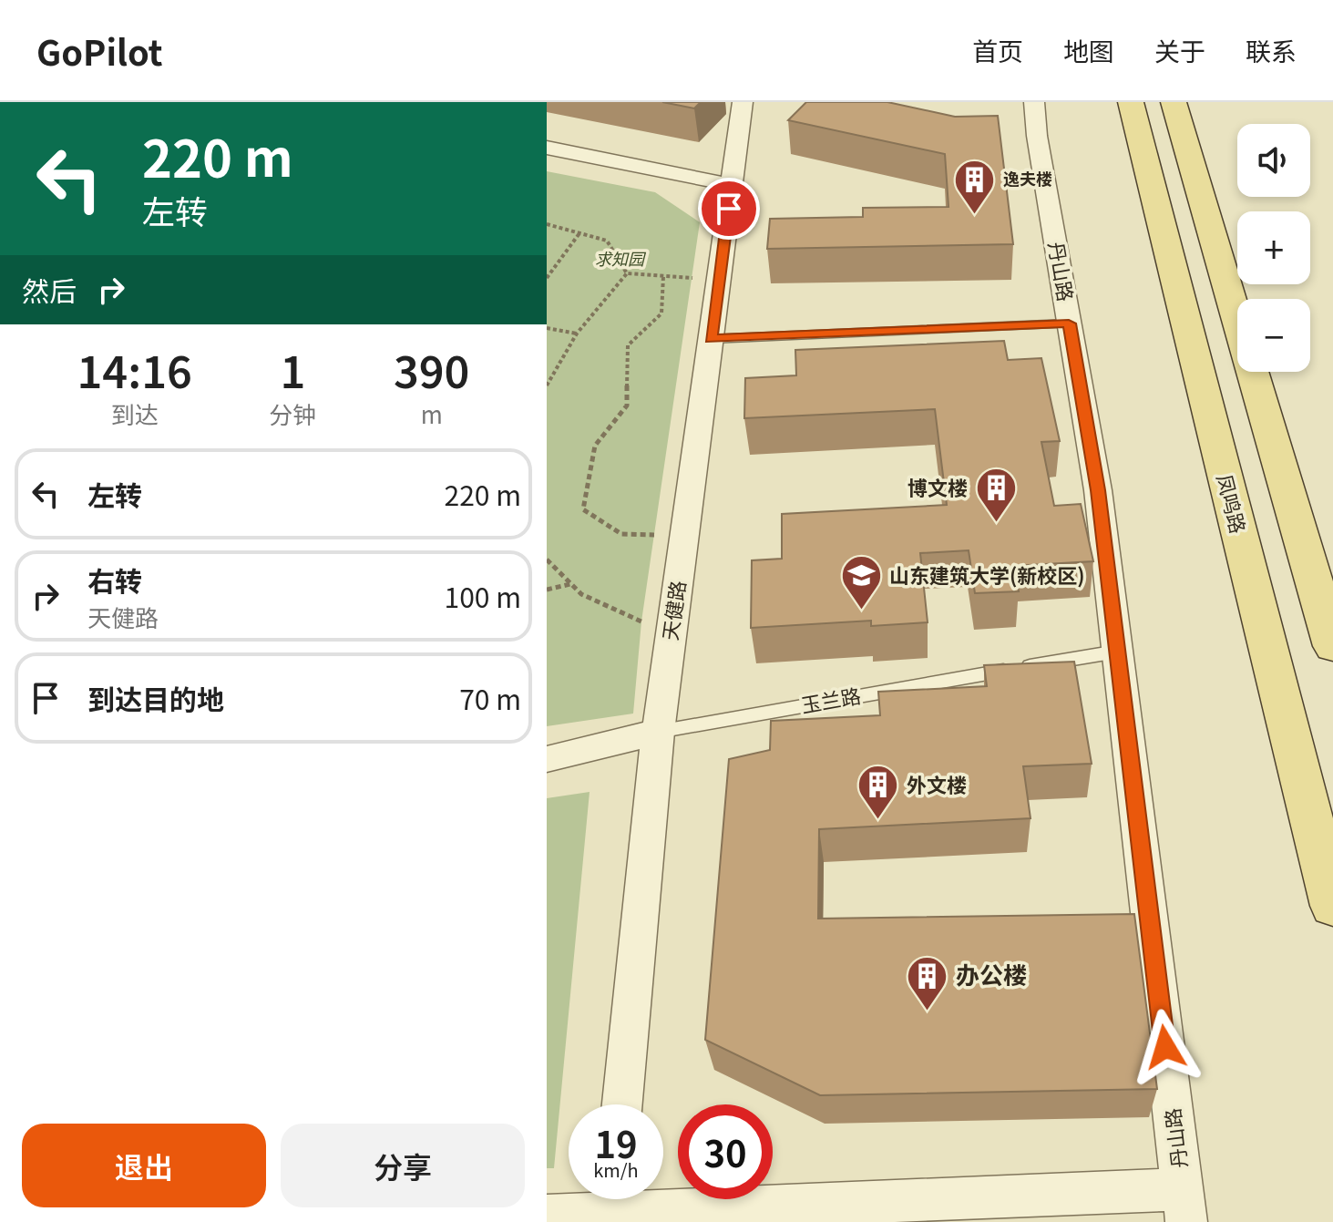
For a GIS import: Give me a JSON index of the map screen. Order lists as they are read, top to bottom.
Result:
{
  "streets": {
    "main road": ["凤鸣路"],
    "street": ["丹山路", "天健路", "玉兰路"]
  },
  "crossings": [
    ["丹山路", "玉兰路"],
    ["天健路", "玉兰路"]
  ],
  "parks": ["求知园"],
  "places": {
    "building": [
      "逸夫楼",
      "博文楼",
      "外文楼",
      "办公楼"
    ],
    "school or university": ["山东建筑大学(新校区)"]
  },
  "page": {
    "header": "GoPilot",
    "nav": [
      "首页",
      "地图",
      "关于",
      "联系"
    ],
    "turn": ["220 m", "左转"],
    "map_buttons": ["+", "−"],
    "then": "然后",
    "eta": [
      "14:16",
      "到达",
      "1",
      "分钟",
      "390",
      "m"
    ],
    "list": [
      {
        "name": "左转",
        "value": "220 m"
      },
      {
        "name": "右转",
        "note": "天健路",
        "value": "100 m"
      },
      {
        "name": "到达目的地",
        "value": "70 m"
      }
    ],
    "speed": "19 km/h",
    "limit": "30",
    "buttons": ["退出", "分享"]
  }
}
